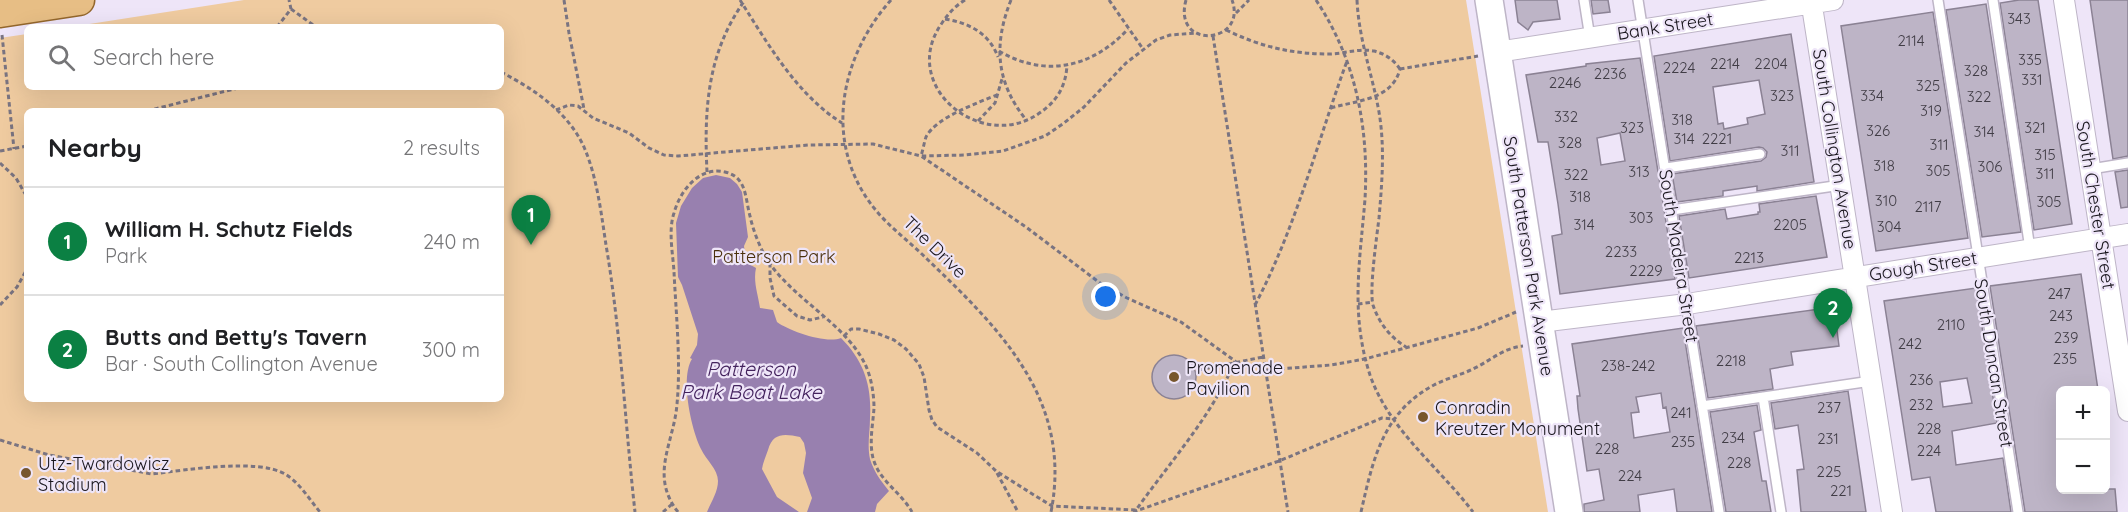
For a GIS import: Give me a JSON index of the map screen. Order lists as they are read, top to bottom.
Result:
{
  "streets": {
    "street": [
      "Bank Street",
      "South Collington Avenue",
      "South Chester Street",
      "South Patterson Park Avenue",
      "Gough Street"
    ],
    "lane": ["South Madeira Street", "South Duncan Street"],
    "path": ["The Drive"]
  },
  "crossings": [
    ["Bank Street", "South Collington Avenue"],
    ["Bank Street", "South Patterson Park Avenue"],
    ["Bank Street", "South Madeira Street"],
    ["South Collington Avenue", "Gough Street"],
    ["South Chester Street", "Gough Street"],
    ["South Patterson Park Avenue", "Gough Street"],
    ["South Madeira Street", "Gough Street"],
    ["Gough Street", "South Duncan Street"]
  ],
  "water": ["Patterson Park Boat Lake"],
  "parks": ["Patterson Park"],
  "places": ["Promenade Pavilion", "Conradin Kreutzer Monument", "Utz-Twardowicz Stadium"],
  "house_numbers": [
    "343",
    "2114",
    "335",
    "2214",
    "2204",
    "2224",
    "328",
    "2236",
    "331",
    "2246",
    "325",
    "323",
    "334",
    "322",
    "319",
    "332",
    "318",
    "323",
    "321",
    "326",
    "314",
    "314",
    "2221",
    "328",
    "311",
    "311",
    "315",
    "318",
    "306",
    "305",
    "313",
    "311",
    "322",
    "318",
    "310",
    "305",
    "2117",
    "303",
    "314",
    "2205",
    "304",
    "2233",
    "2213",
    "2229",
    "247",
    "243",
    "2110",
    "239",
    "242",
    "235",
    "2218",
    "238-242",
    "236",
    "232",
    "237",
    "241",
    "228",
    "234",
    "231",
    "235",
    "228",
    "224",
    "228",
    "225",
    "224",
    "221"
  ],
  "page": {
    "search": "Search here",
    "heading": ["Nearby", "2 results"],
    "list": [
      {
        "mark": "1",
        "name": "William H. Schutz Fields",
        "note": "Park",
        "value": "240 m"
      },
      {
        "mark": "2",
        "name": "Butts and Betty's Tavern",
        "note": "Bar · South Collington Avenue",
        "value": "300 m"
      }
    ],
    "pins": ["1", "2"],
    "map_buttons": ["+", "−"]
  }
}
